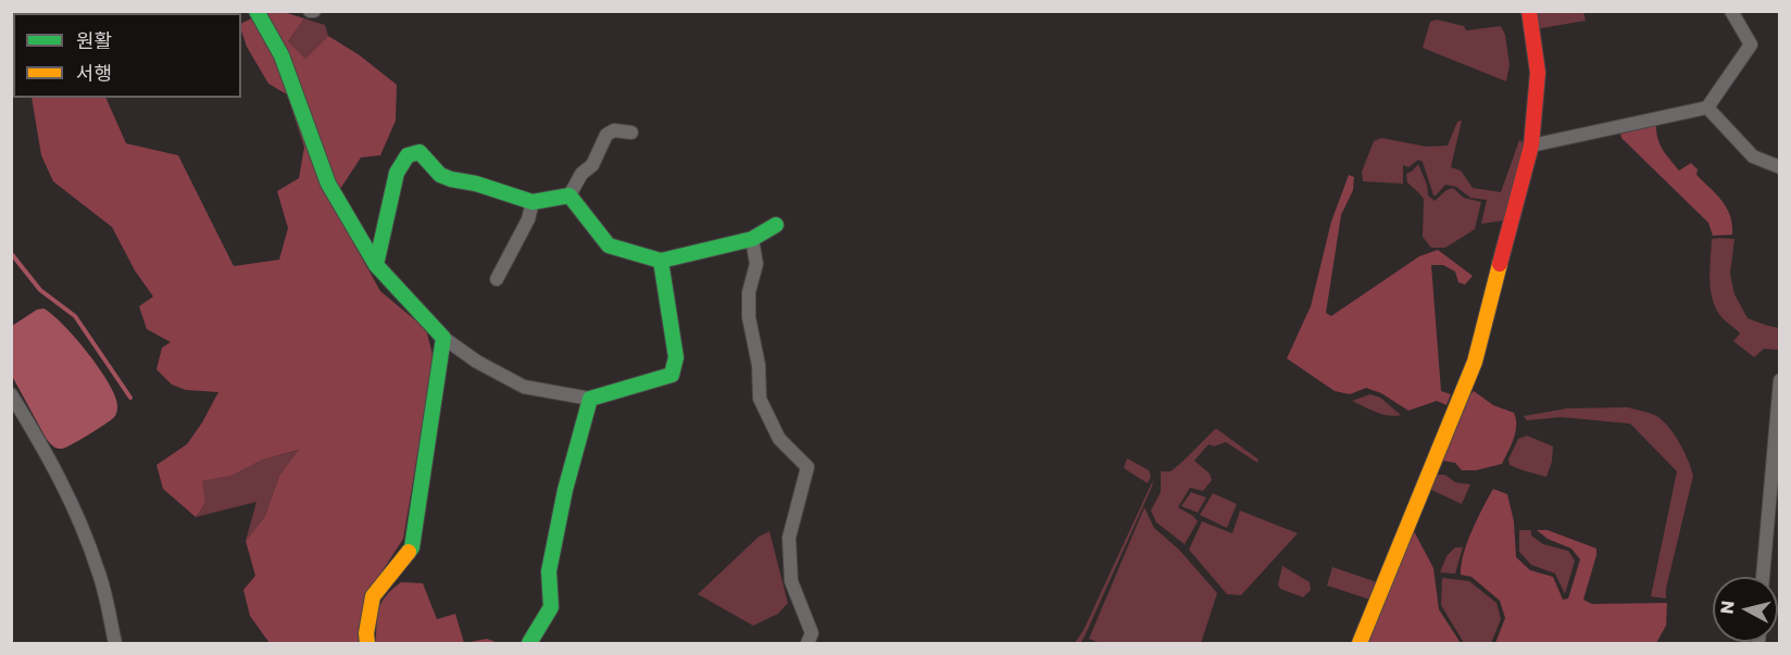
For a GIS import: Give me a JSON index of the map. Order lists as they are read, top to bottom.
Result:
{
  "legend": ["원활", "서행"],
  "north": "left"
}
